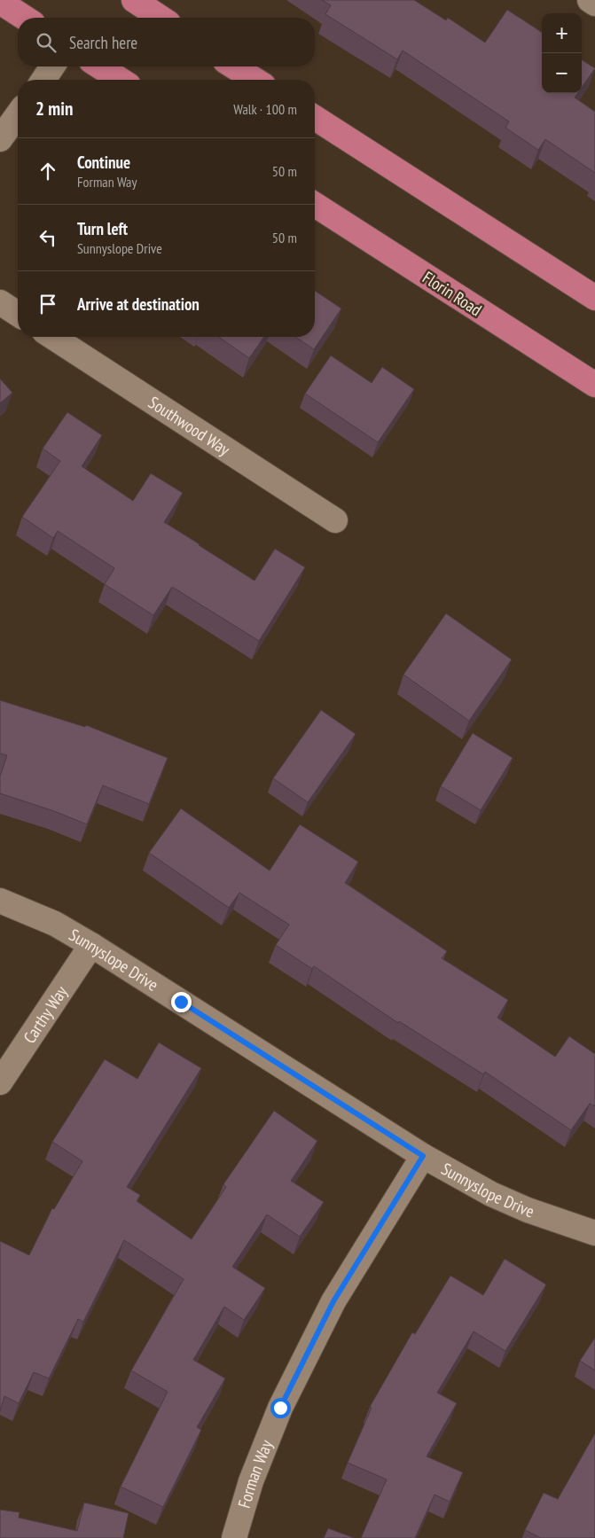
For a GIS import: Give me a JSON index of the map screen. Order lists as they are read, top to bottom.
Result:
{
  "streets": {
    "main road": ["Florin Road"],
    "street": [
      "Southwood Way",
      "Sunnyslope Drive",
      "Carthy Way",
      "Forman Way"
    ]
  },
  "crossings": [
    ["Sunnyslope Drive", "Carthy Way"],
    ["Sunnyslope Drive", "Forman Way"]
  ],
  "page": {
    "map_buttons": ["+", "−"],
    "search": "Search here",
    "heading": ["2 min", "Walk · 100 m"],
    "list": [
      ["Continue", "Forman Way", "50 m"],
      ["Turn left", "Sunnyslope Drive", "50 m"],
      "Arrive at destination"
    ]
  }
}
